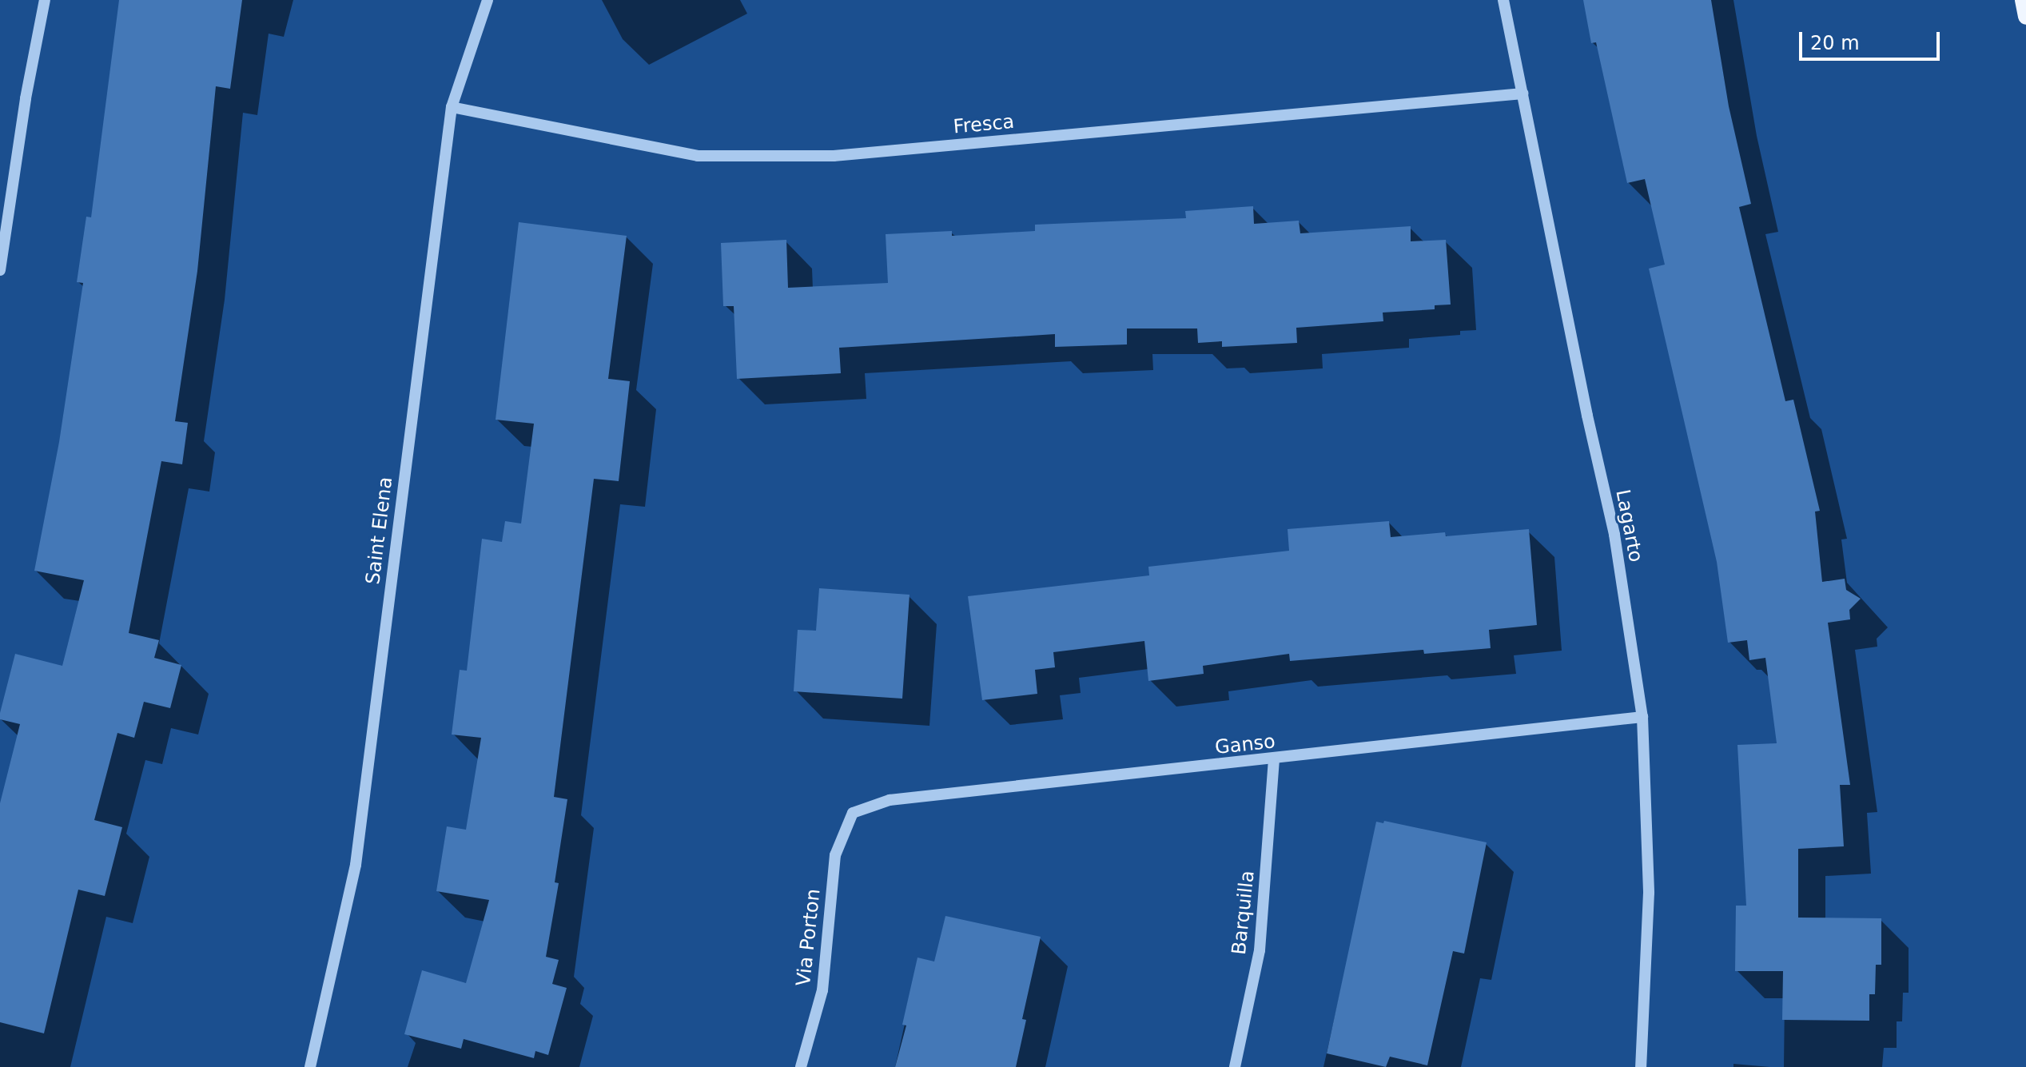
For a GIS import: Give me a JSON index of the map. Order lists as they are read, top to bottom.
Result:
{
  "streets": {
    "street": [
      "Fresca",
      "Lagarto",
      "Saint Elena",
      "Ganso",
      "Barquilla",
      "Via Porton"
    ]
  },
  "crossings": [
    ["Fresca", "Lagarto"],
    ["Fresca", "Saint Elena"],
    ["Lagarto", "Ganso"],
    ["Ganso", "Barquilla"],
    ["Ganso", "Via Porton"]
  ],
  "scale_bar": "20 m"
}
